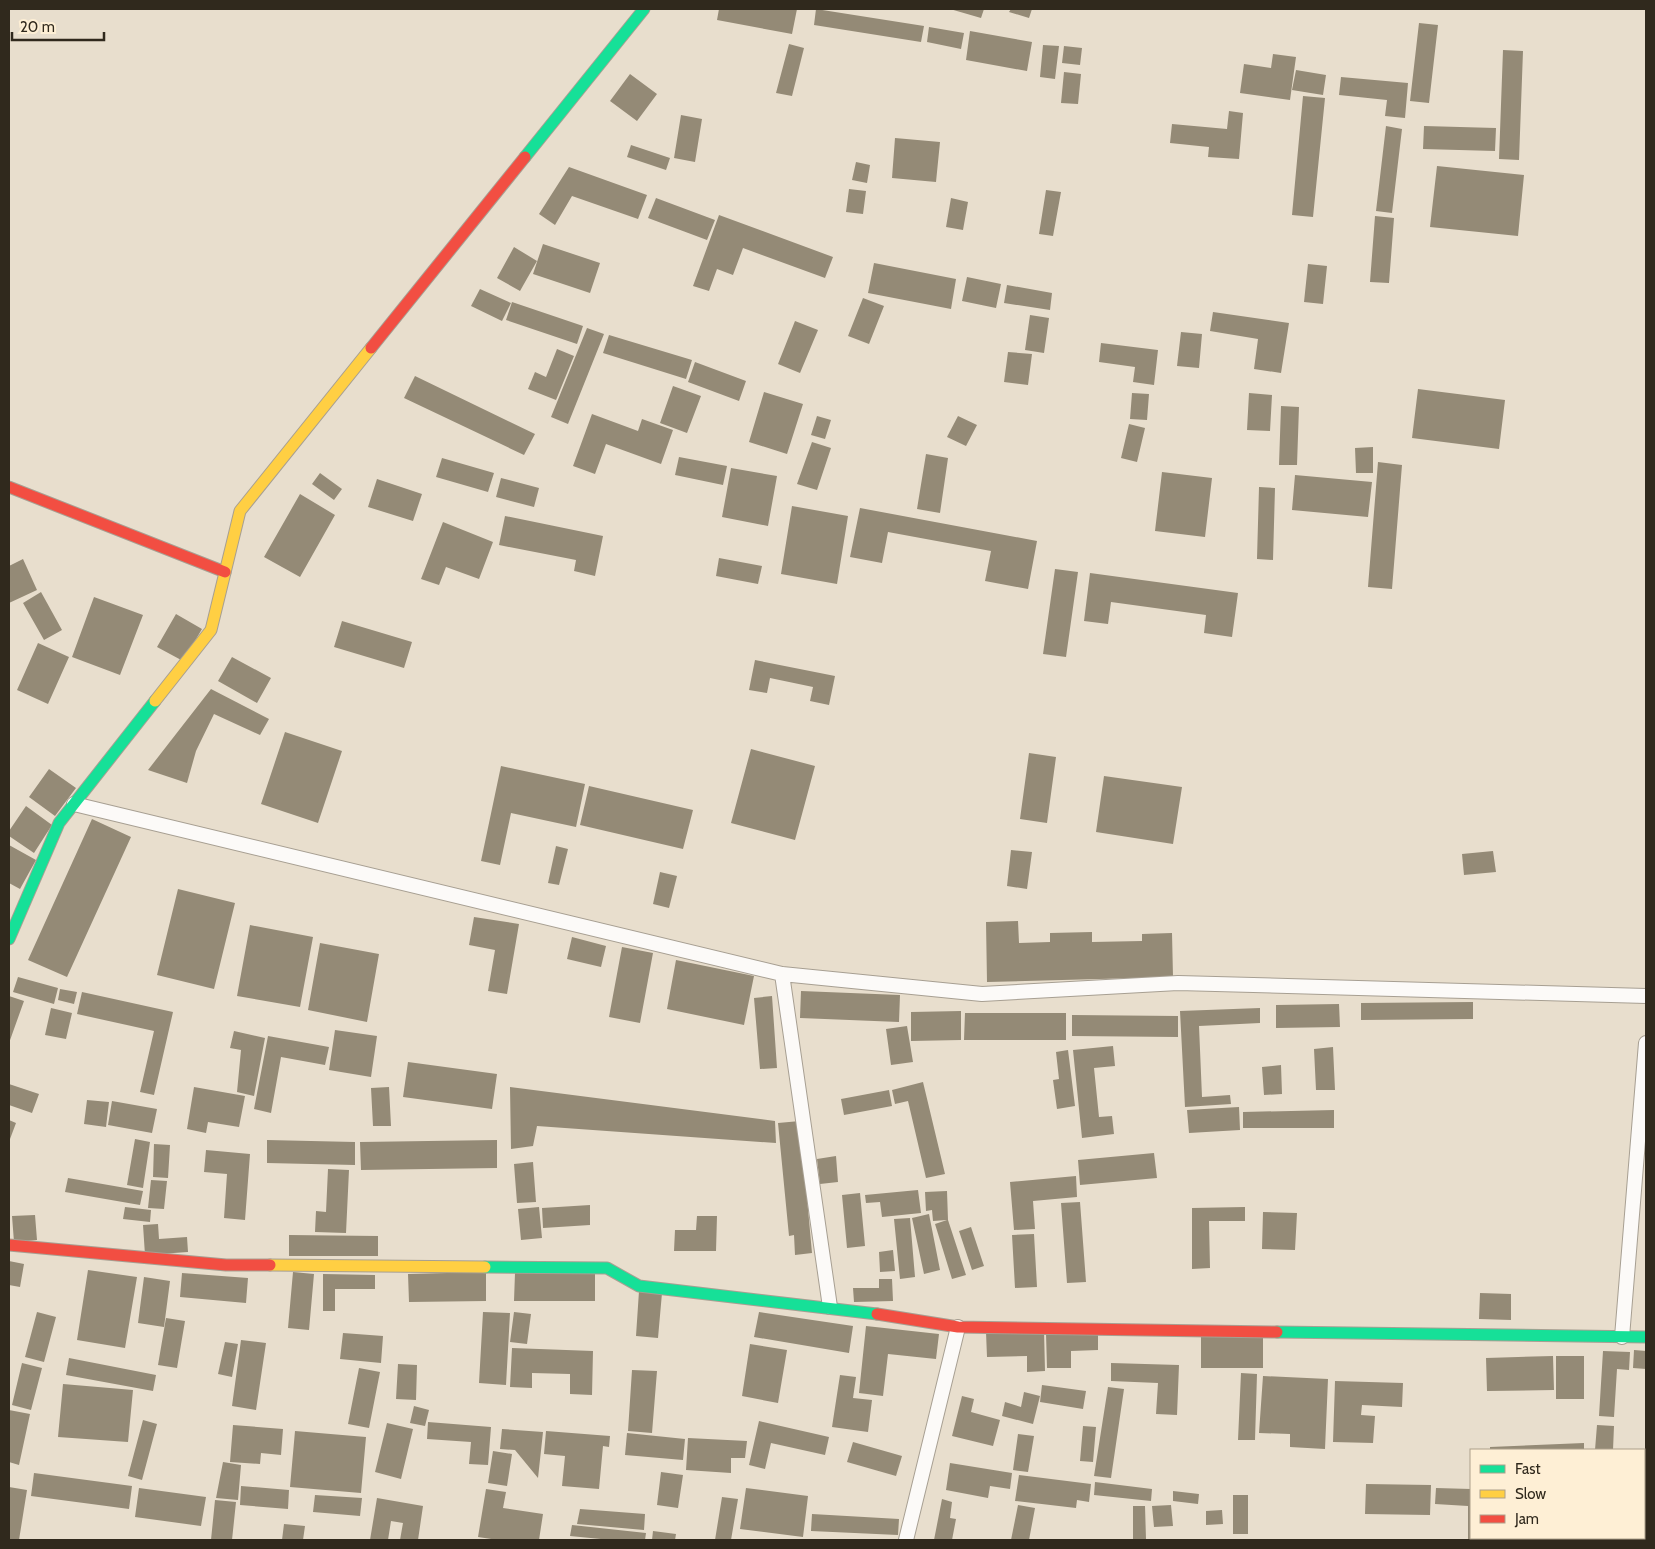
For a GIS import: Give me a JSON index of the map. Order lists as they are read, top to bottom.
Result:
{
  "legend": ["Fast", "Slow", "Jam"],
  "scale_bar": "20 m"
}
